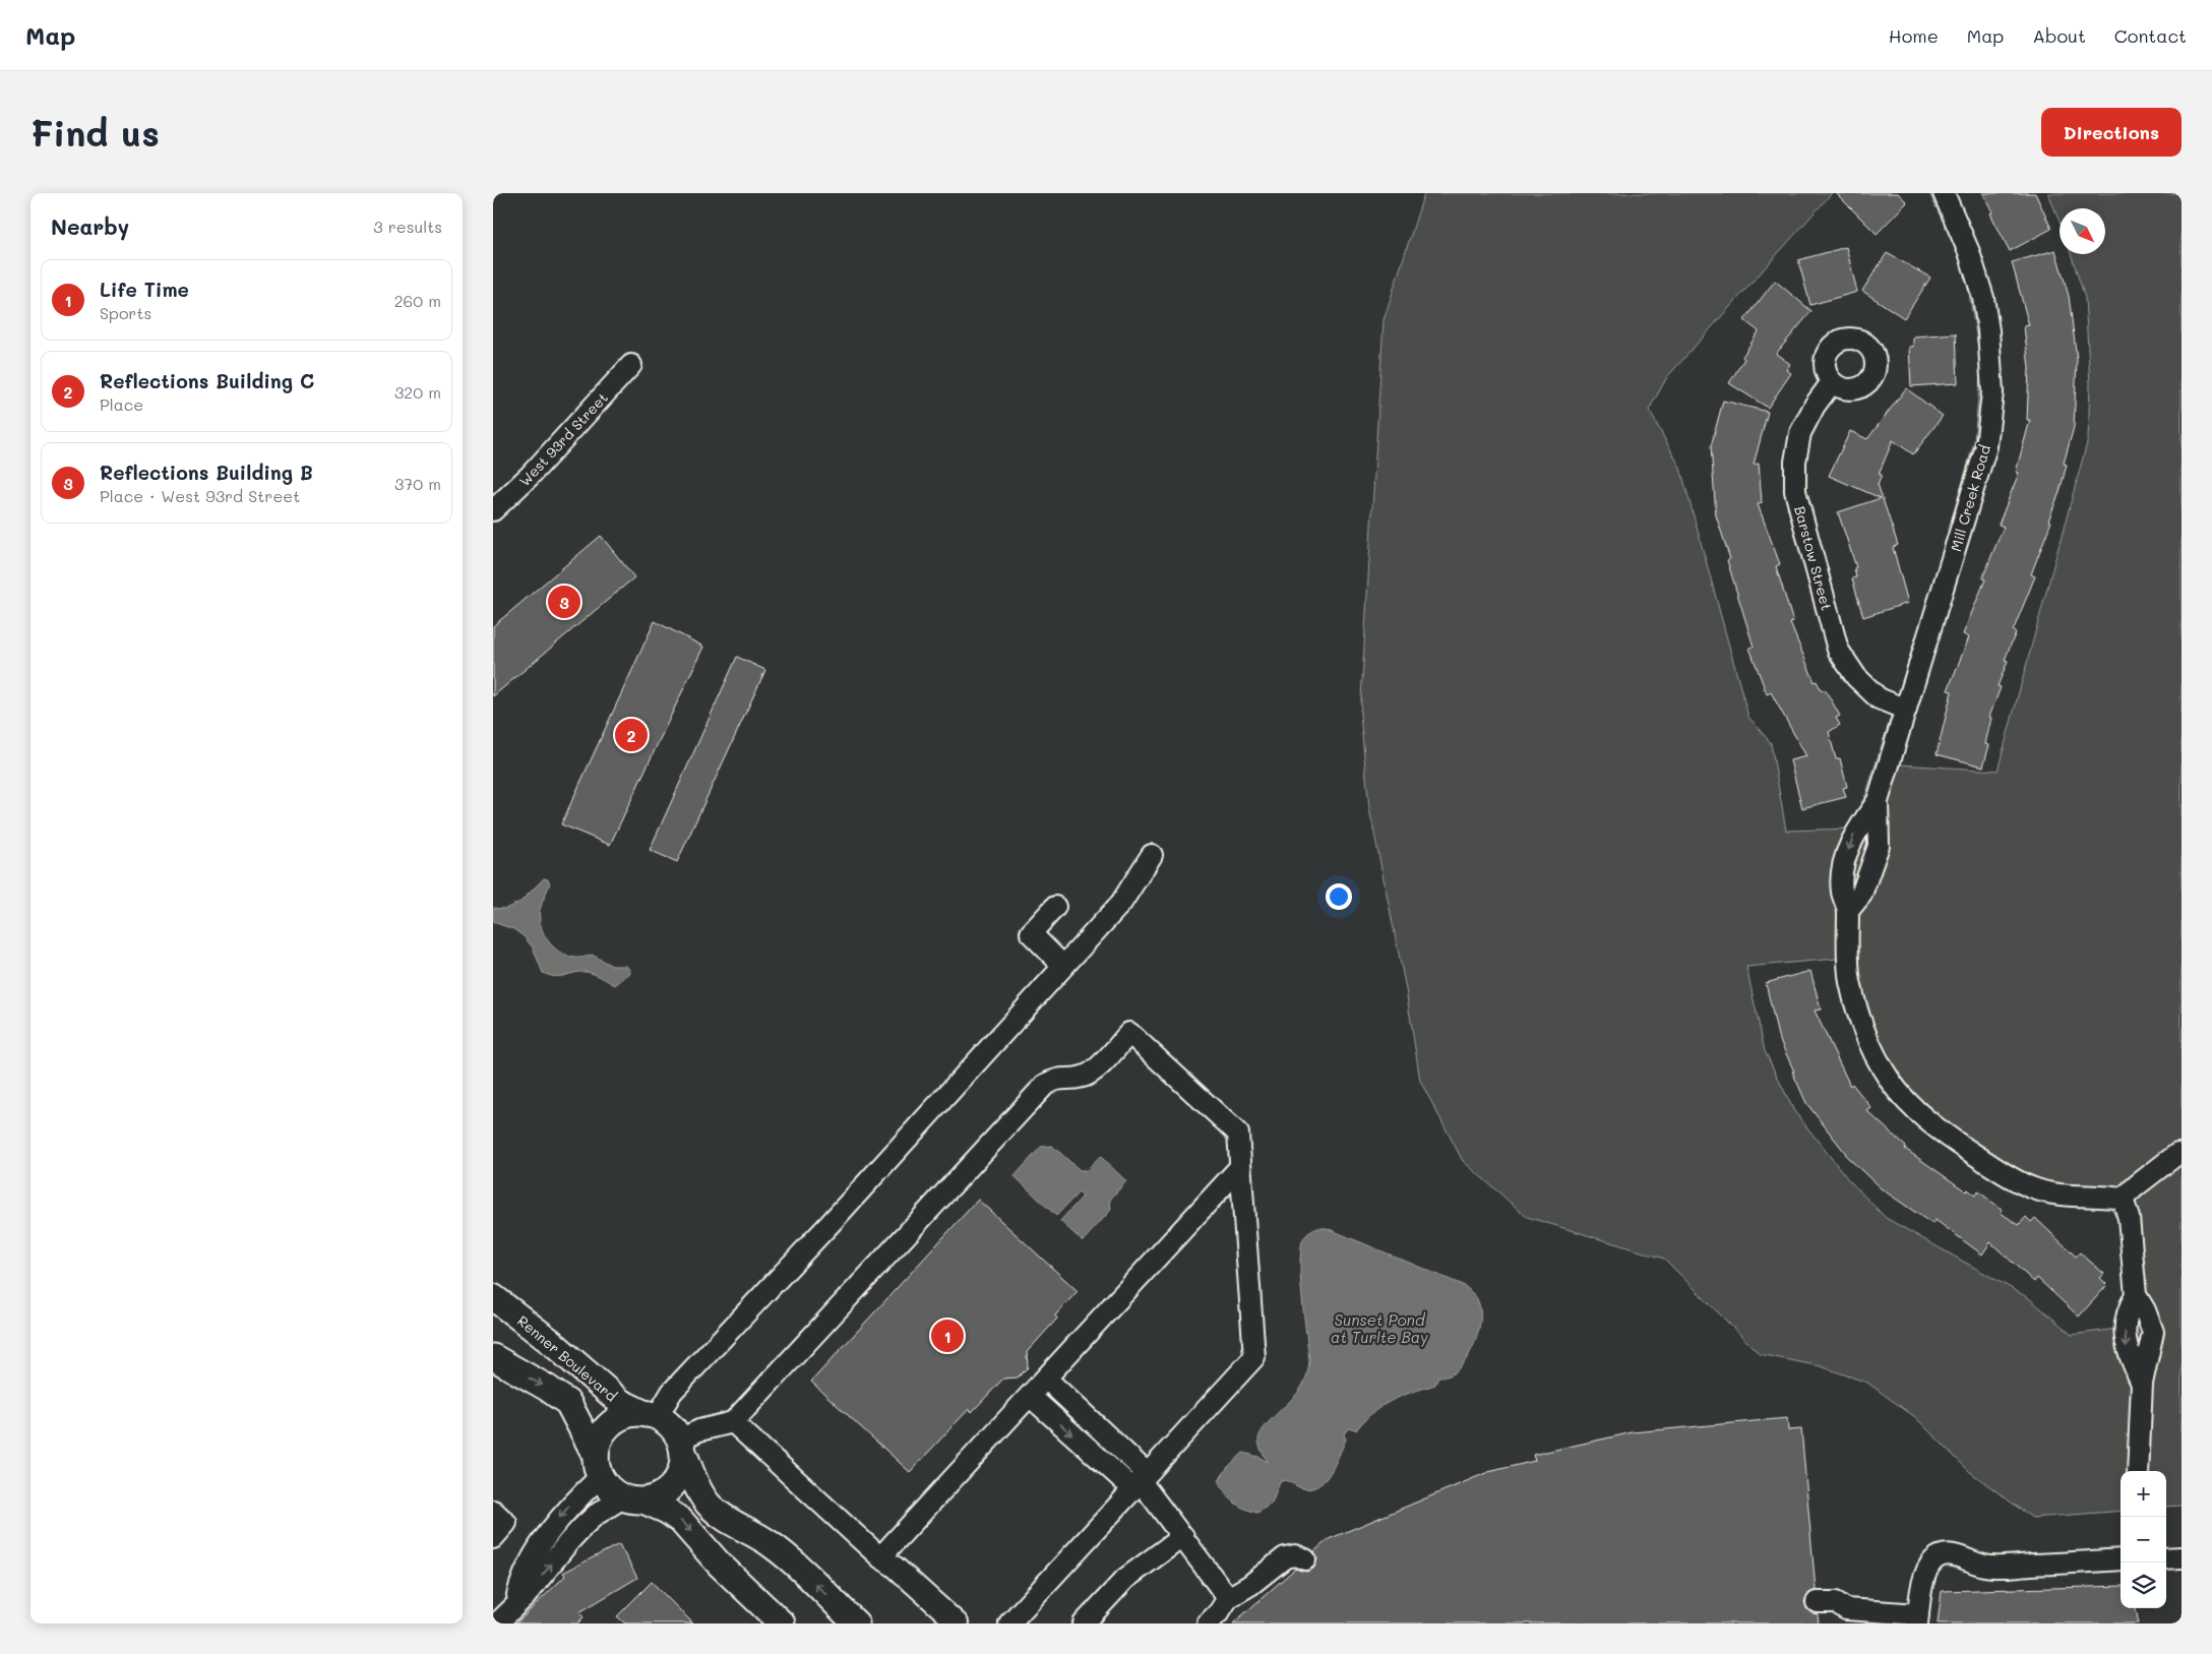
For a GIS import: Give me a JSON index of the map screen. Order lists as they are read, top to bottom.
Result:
{
  "streets": {
    "main road": ["Renner Boulevard"],
    "street": ["West 93rd Street", "Mill Creek Road", "Barstow Street"]
  },
  "crossings": [
    ["Mill Creek Road", "Barstow Street"]
  ],
  "water": ["Sunset Pond at Turlte Bay"],
  "north": "bottom right",
  "page": {
    "header": "Map",
    "nav": [
      "Home",
      "Map",
      "About",
      "Contact"
    ],
    "buttons": "Directions",
    "title": "Find us",
    "heading": ["Nearby", "3 results"],
    "list": [
      {
        "mark": "1",
        "name": "Life Time",
        "note": "Sports",
        "value": "260 m"
      },
      {
        "mark": "2",
        "name": "Reflections Building C",
        "note": "Place",
        "value": "320 m"
      },
      {
        "mark": "3",
        "name": "Reflections Building B",
        "note": "Place · West 93rd Street",
        "value": "370 m"
      }
    ],
    "pins": ["3", "2", "1"],
    "map_buttons": ["+", "−"]
  }
}
